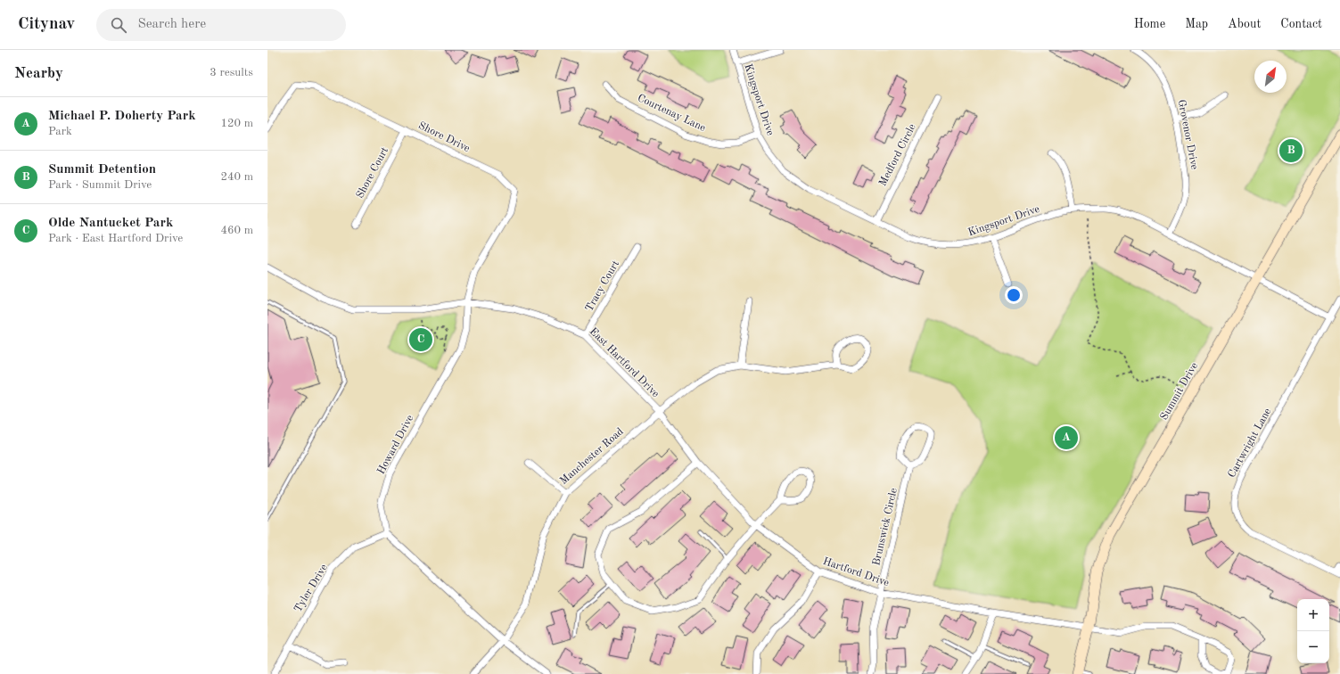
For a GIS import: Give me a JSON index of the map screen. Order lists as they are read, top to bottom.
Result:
{
  "streets": {
    "street": [
      "Kingsport Drive",
      "Courtenay Lane",
      "Grovenor Drive",
      "Shore Drive",
      "Medford Circle",
      "Shore Court",
      "Tracy Court",
      "East Hartford Drive",
      "Summit Drive",
      "Cartwright Lane",
      "Howard Drive",
      "Manchester Road",
      "Brunswick Circle",
      "Hartford Drive",
      "Tyler Drive"
    ]
  },
  "crossings": [
    ["Kingsport Drive", "Courtenay Lane"],
    ["Kingsport Drive", "Grovenor Drive"],
    ["Kingsport Drive", "Medford Circle"],
    ["Kingsport Drive", "Summit Drive"],
    ["Kingsport Drive", "Cartwright Lane"],
    ["Shore Drive", "Shore Court"],
    ["Shore Drive", "East Hartford Drive"],
    ["Shore Drive", "Howard Drive"],
    ["Tracy Court", "East Hartford Drive"],
    ["East Hartford Drive", "Howard Drive"],
    ["East Hartford Drive", "Manchester Road"],
    ["East Hartford Drive", "Hartford Drive"],
    ["Summit Drive", "Hartford Drive"],
    ["Howard Drive", "Tyler Drive"],
    ["Manchester Road", "Hartford Drive"],
    ["Brunswick Circle", "Hartford Drive"]
  ],
  "north": "top right",
  "page": {
    "header": "Citynav",
    "search": "Search here",
    "nav": [
      "Home",
      "Map",
      "About",
      "Contact"
    ],
    "heading": ["Nearby", "3 results"],
    "list": [
      {
        "mark": "A",
        "name": "Michael P. Doherty Park",
        "note": "Park",
        "value": "120 m"
      },
      {
        "mark": "B",
        "name": "Summit Detention",
        "note": "Park · Summit Drive",
        "value": "240 m"
      },
      {
        "mark": "C",
        "name": "Olde Nantucket Park",
        "note": "Park · East Hartford Drive",
        "value": "460 m"
      }
    ],
    "pins": ["B", "C", "A"],
    "map_buttons": ["+", "−"]
  }
}
